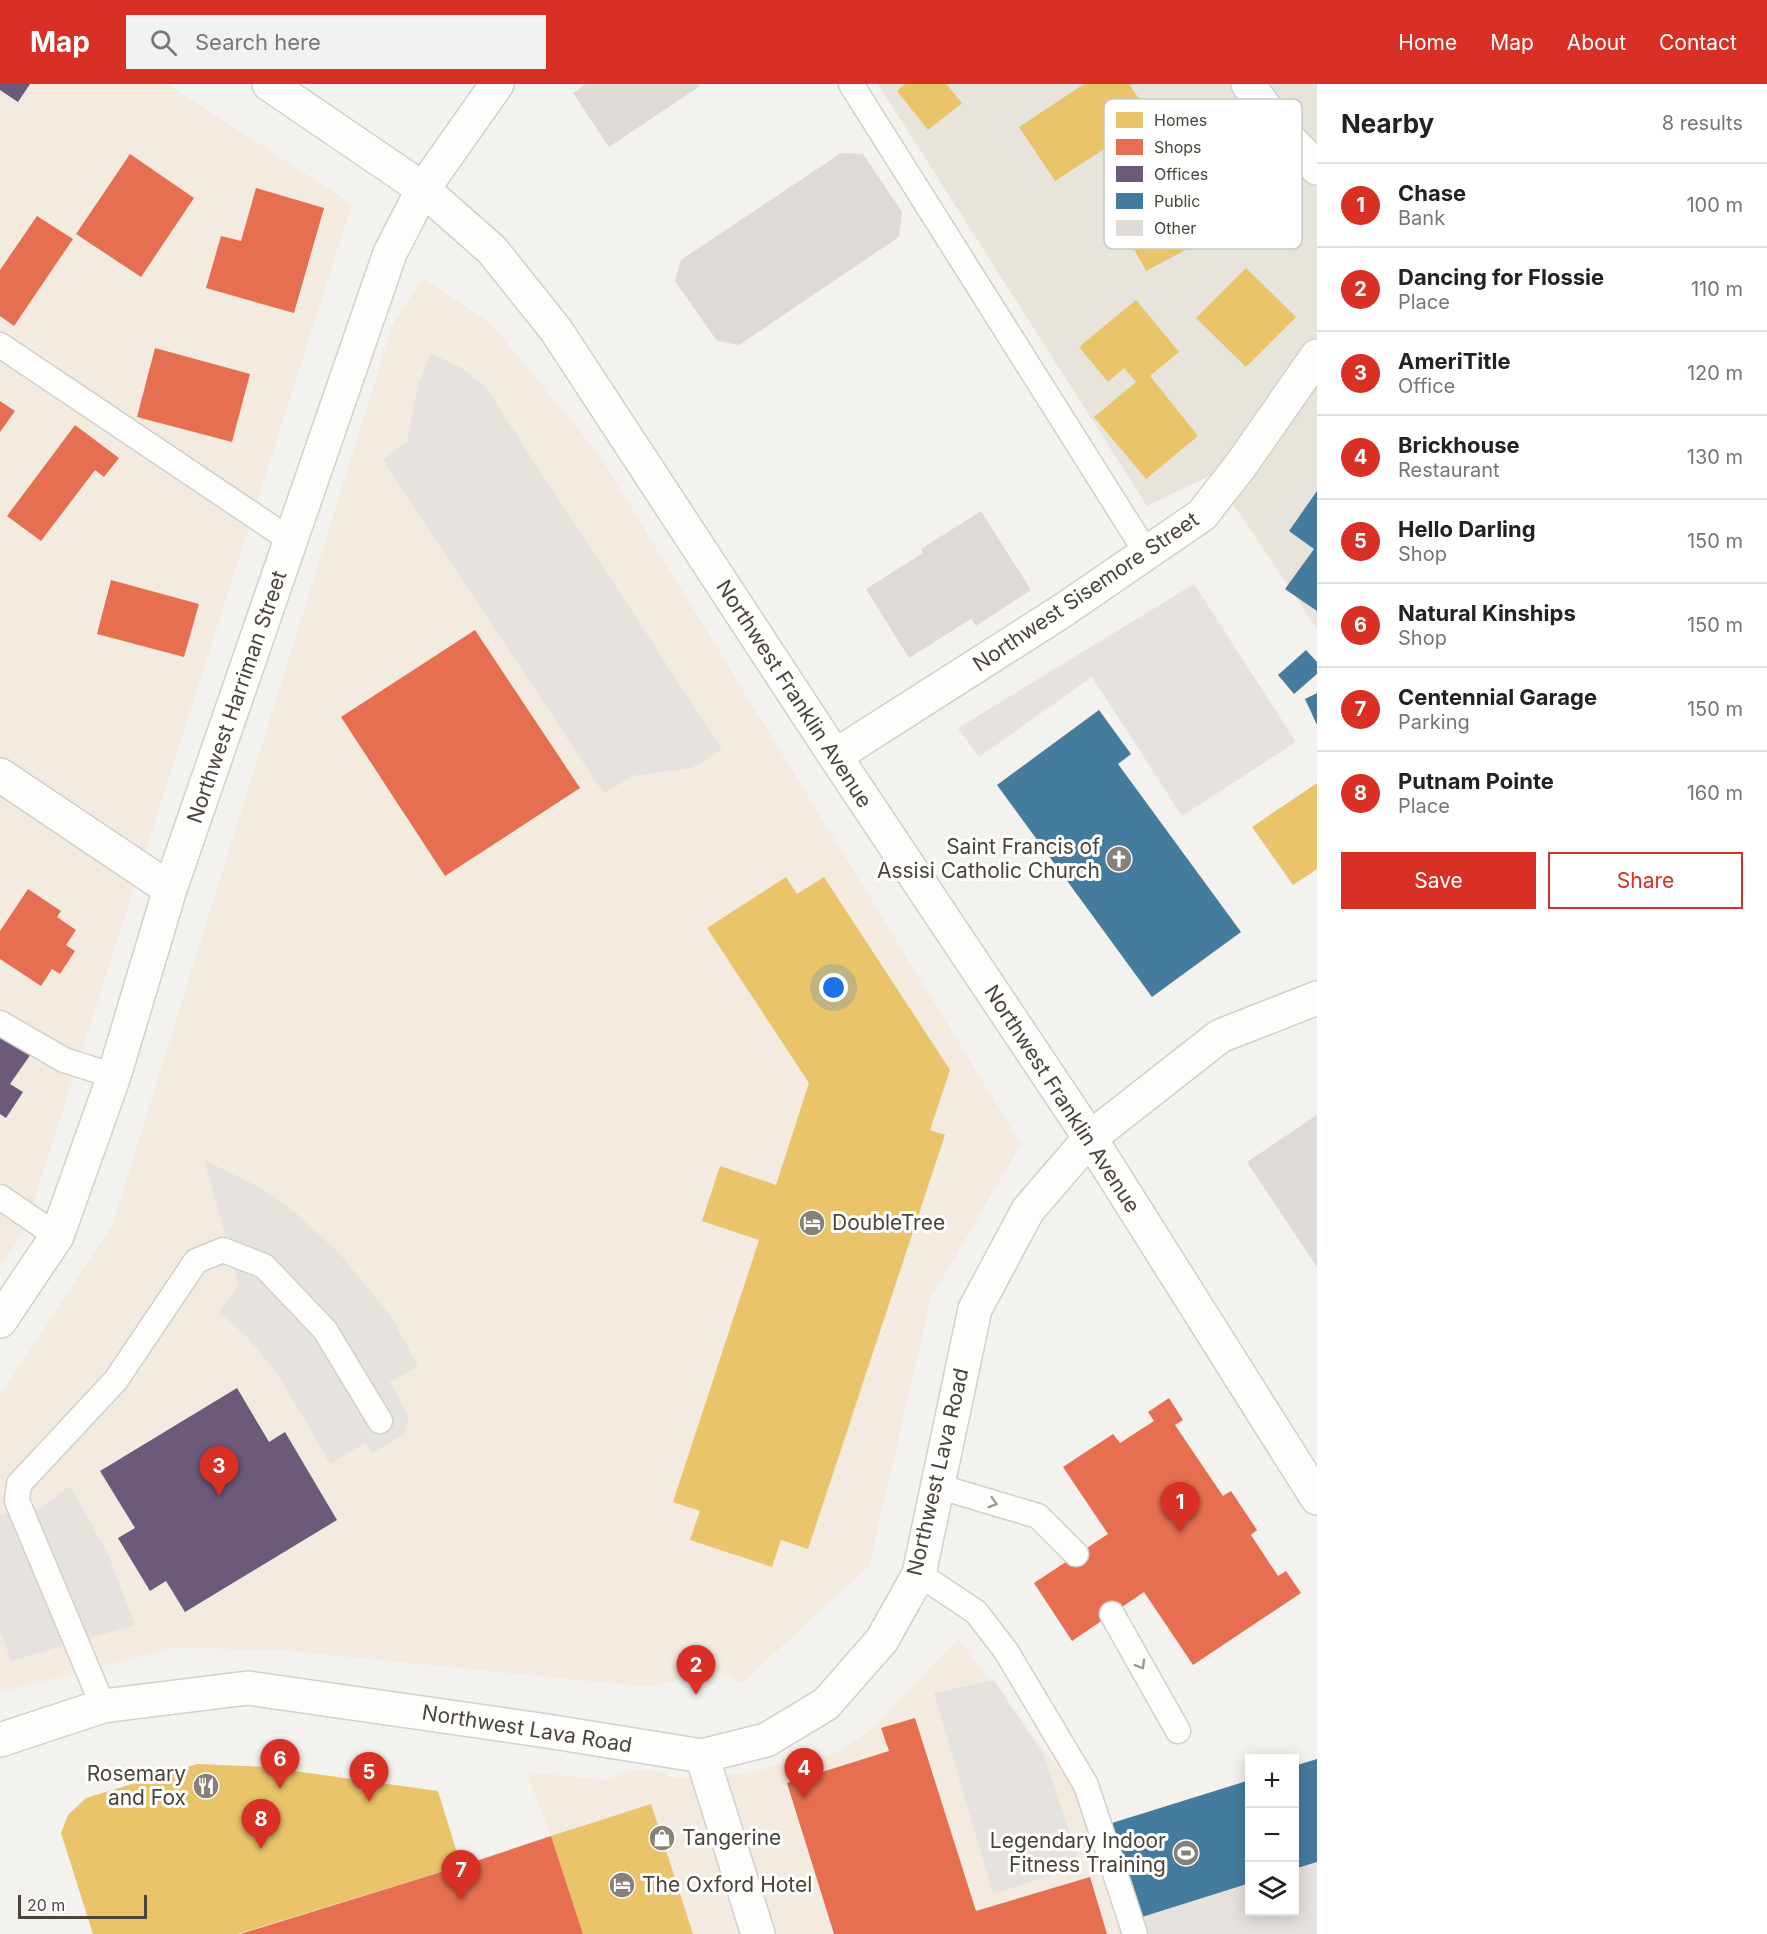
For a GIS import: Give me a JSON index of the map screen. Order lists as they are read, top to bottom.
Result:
{
  "streets": {
    "street": [
      "Northwest Sisemore Street",
      "Northwest Franklin Avenue",
      "Northwest Harriman Street",
      "Northwest Lava Road"
    ]
  },
  "crossings": [
    ["Northwest Sisemore Street", "Northwest Franklin Avenue"],
    ["Northwest Franklin Avenue", "Northwest Harriman Street"],
    ["Northwest Franklin Avenue", "Northwest Lava Road"]
  ],
  "places": {
    "church": ["Saint Francis of Assisi Catholic Church"],
    "hotel": ["DoubleTree", "The Oxford Hotel"],
    "restaurant": ["Rosemary and Fox"],
    "shop": ["Tangerine"],
    "sports": ["Legendary Indoor Fitness Training"]
  },
  "legend": [
    "Homes",
    "Shops",
    "Offices",
    "Public",
    "Other"
  ],
  "scale_bar": "20 m",
  "page": {
    "header": "Map",
    "search": "Search here",
    "nav": [
      "Home",
      "Map",
      "About",
      "Contact"
    ],
    "heading": ["Nearby", "8 results"],
    "list": [
      {
        "mark": "1",
        "name": "Chase",
        "note": "Bank",
        "value": "100 m"
      },
      {
        "mark": "2",
        "name": "Dancing for Flossie",
        "note": "Place",
        "value": "110 m"
      },
      {
        "mark": "3",
        "name": "AmeriTitle",
        "note": "Office",
        "value": "120 m"
      },
      {
        "mark": "4",
        "name": "Brickhouse",
        "note": "Restaurant",
        "value": "130 m"
      },
      {
        "mark": "5",
        "name": "Hello Darling",
        "note": "Shop",
        "value": "150 m"
      },
      {
        "mark": "6",
        "name": "Natural Kinships",
        "note": "Shop",
        "value": "150 m"
      },
      {
        "mark": "7",
        "name": "Centennial Garage",
        "note": "Parking",
        "value": "150 m"
      },
      {
        "mark": "8",
        "name": "Putnam Pointe",
        "note": "Place",
        "value": "160 m"
      }
    ],
    "buttons": ["Save", "Share"],
    "pins": [
      "3",
      "1",
      "2",
      "6",
      "4",
      "5",
      "8",
      "7"
    ],
    "map_buttons": ["+", "−"],
    "scale": "20 m"
  }
}
